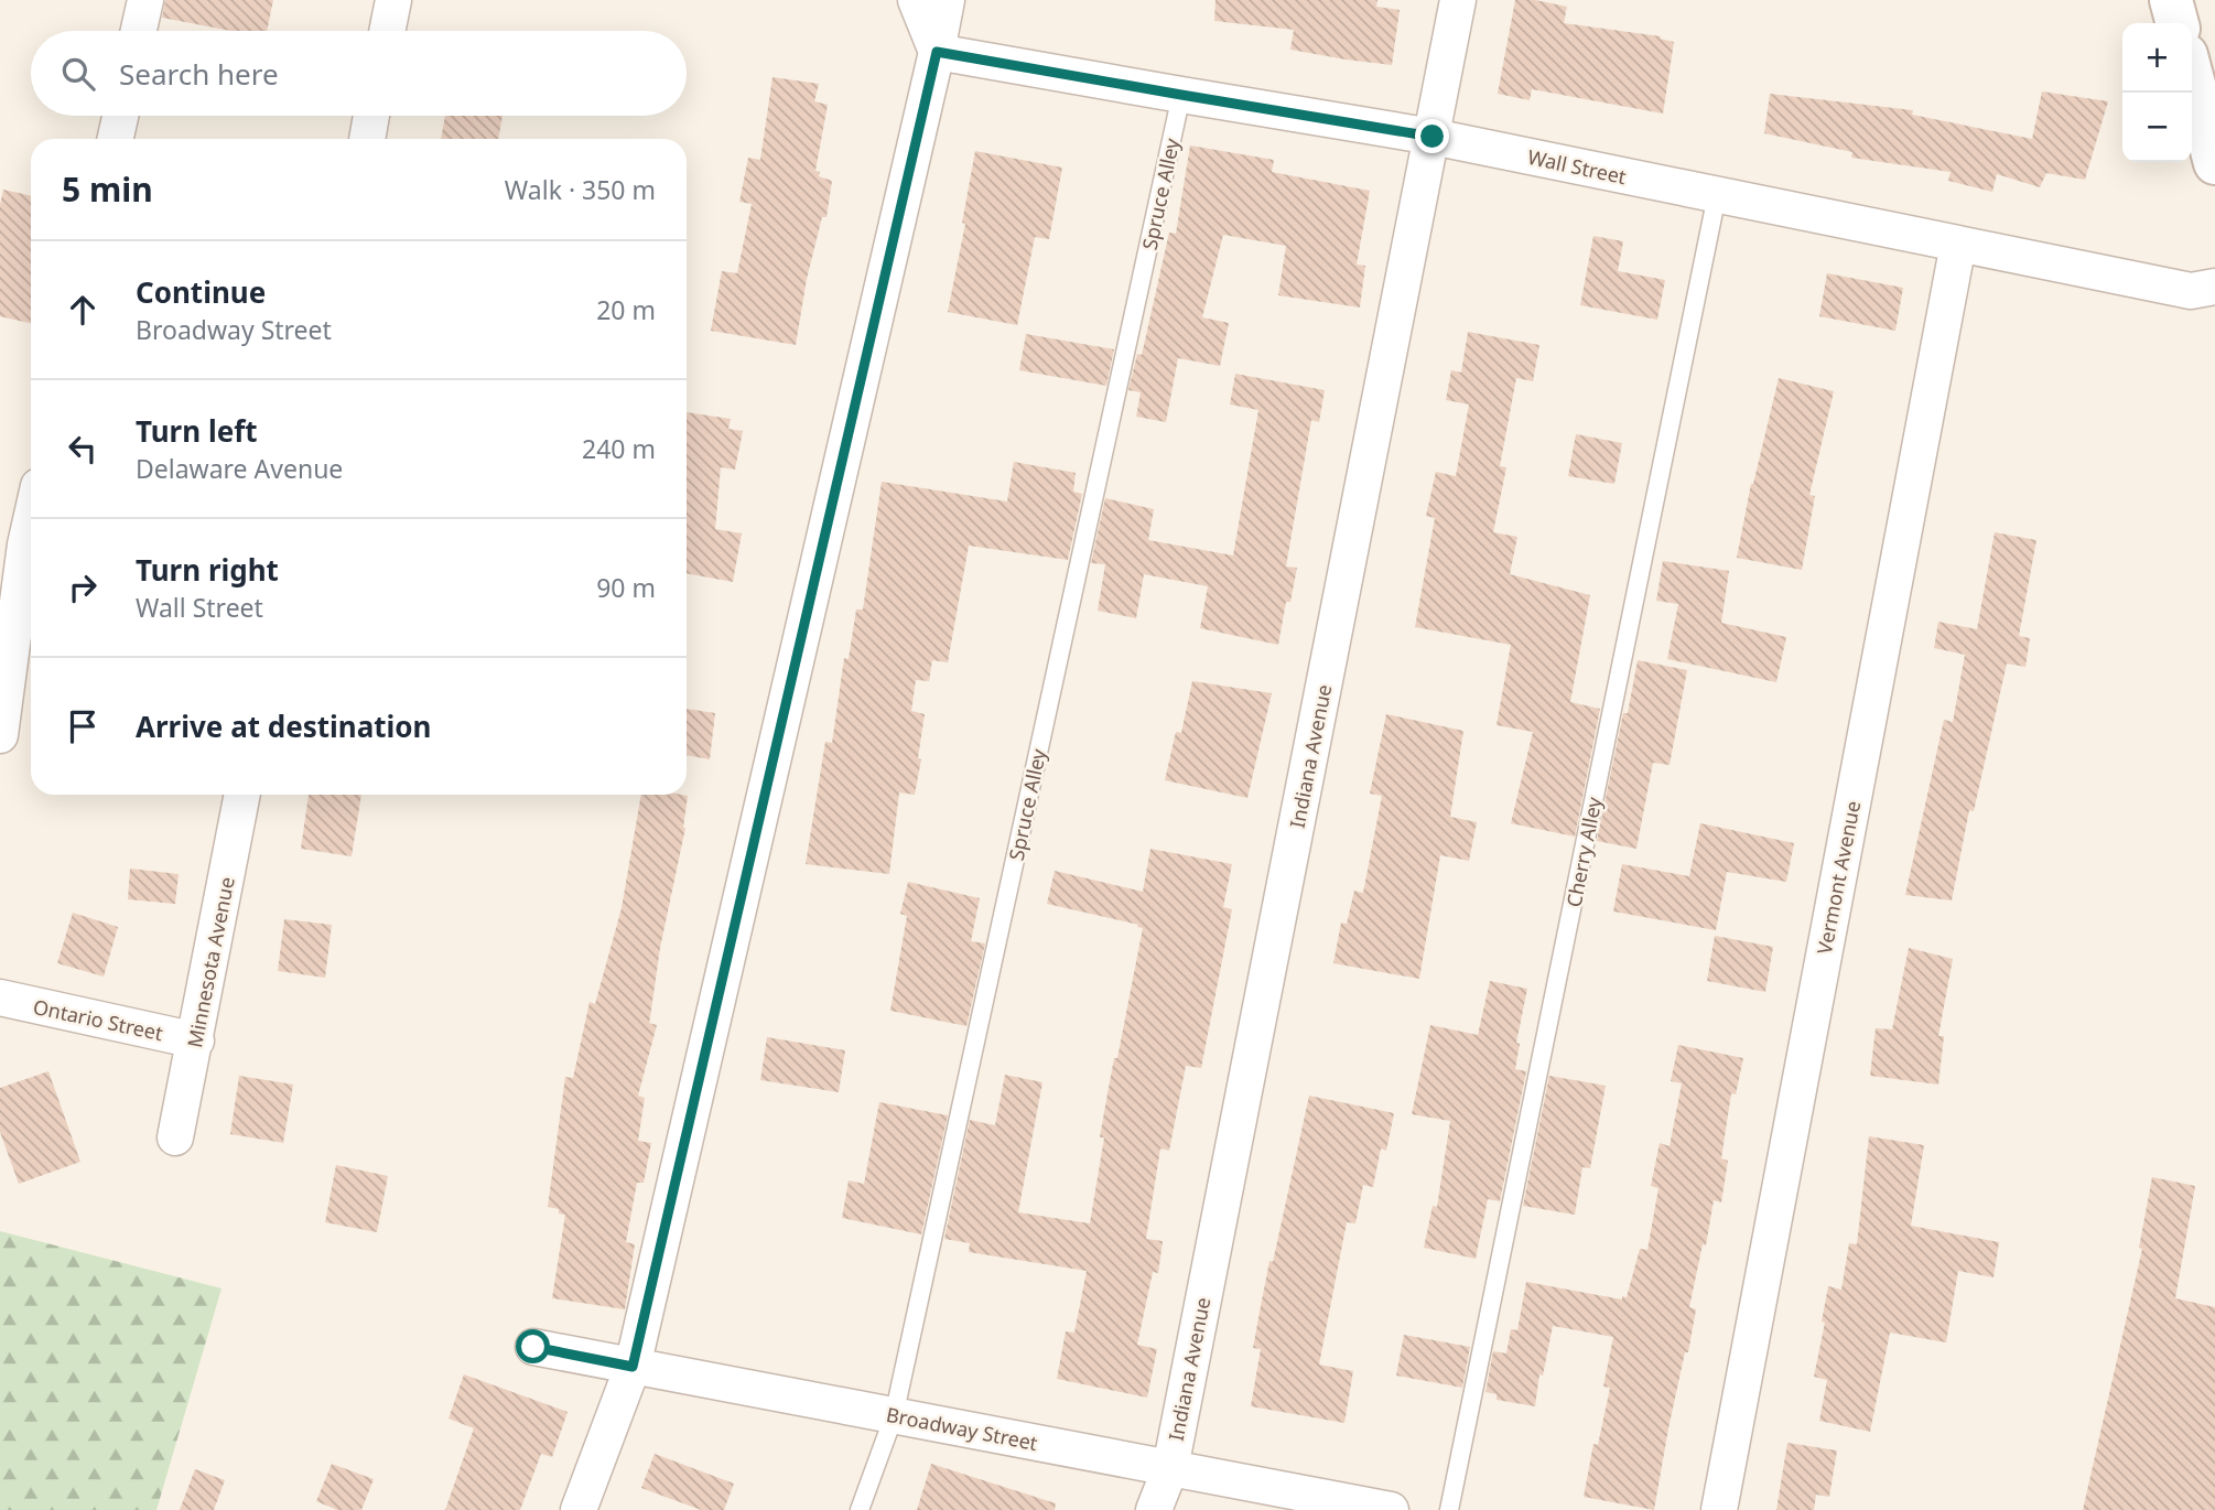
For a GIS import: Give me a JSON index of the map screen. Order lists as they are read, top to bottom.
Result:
{
  "streets": {
    "street": [
      "Wall Street",
      "Indiana Avenue",
      "Vermont Avenue",
      "Minnesota Avenue",
      "Ontario Street",
      "Broadway Street"
    ],
    "lane": ["Spruce Alley", "Cherry Alley"]
  },
  "crossings": [
    ["Wall Street", "Spruce Alley"],
    ["Wall Street", "Indiana Avenue"],
    ["Wall Street", "Cherry Alley"],
    ["Wall Street", "Vermont Avenue"],
    ["Spruce Alley", "Broadway Street"],
    ["Indiana Avenue", "Broadway Street"],
    ["Minnesota Avenue", "Ontario Street"]
  ],
  "page": {
    "map_buttons": ["+", "−"],
    "search": "Search here",
    "heading": ["5 min", "Walk · 350 m"],
    "list": [
      ["Continue", "Broadway Street", "20 m"],
      ["Turn left", "Delaware Avenue", "240 m"],
      ["Turn right", "Wall Street", "90 m"],
      "Arrive at destination"
    ]
  }
}
